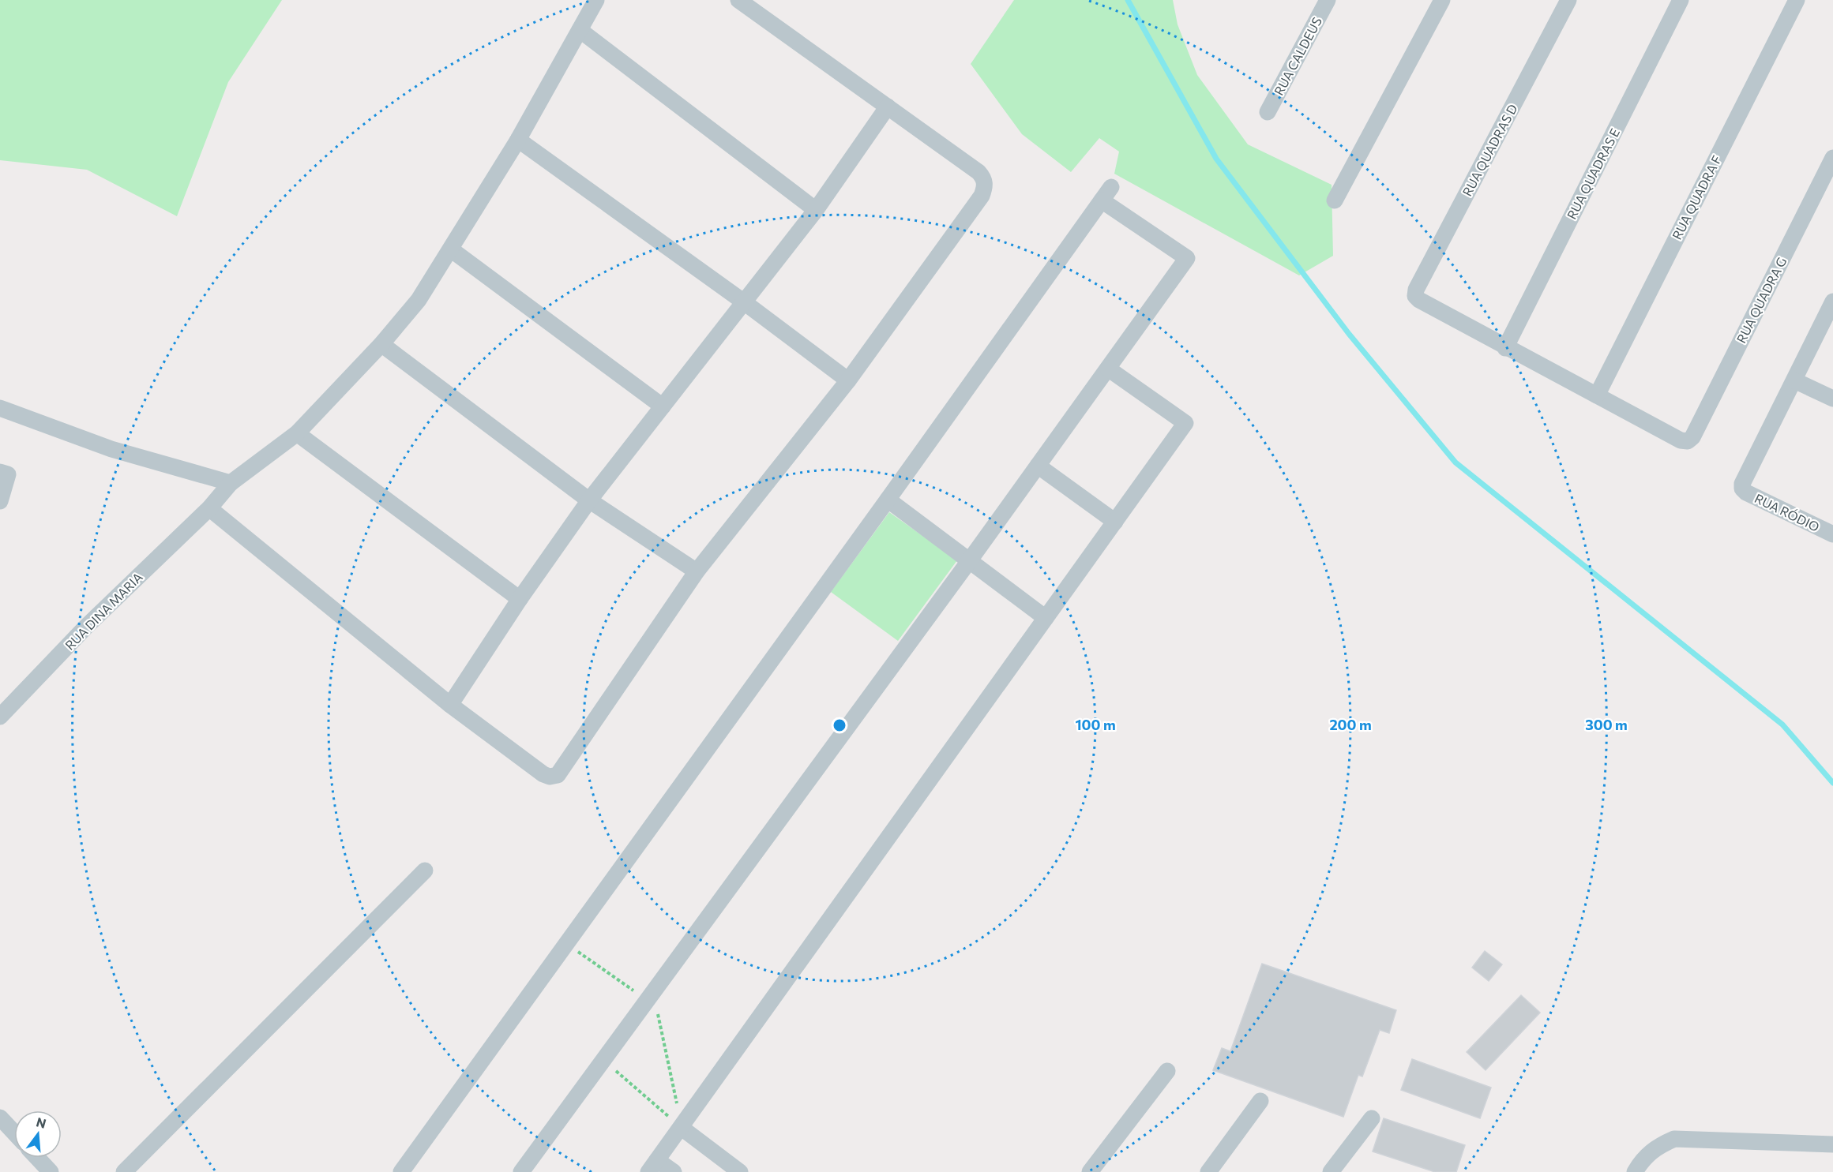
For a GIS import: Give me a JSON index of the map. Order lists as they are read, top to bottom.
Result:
{
  "streets": {
    "street": [
      "RUA CALDEUS",
      "RUA QUADRAS D",
      "RUA QUADRAS E",
      "RUA QUADRA F",
      "RUA QUADRA G",
      "RUA RÓDIO",
      "RUA DINA MARIA"
    ]
  },
  "crossings": [
    ["RUA QUADRAS D", "RUA QUADRAS E"],
    ["RUA QUADRA F", "RUA QUADRA G"]
  ],
  "north": "top",
  "rings": ["100 m", "200 m", "300 m"]
}
